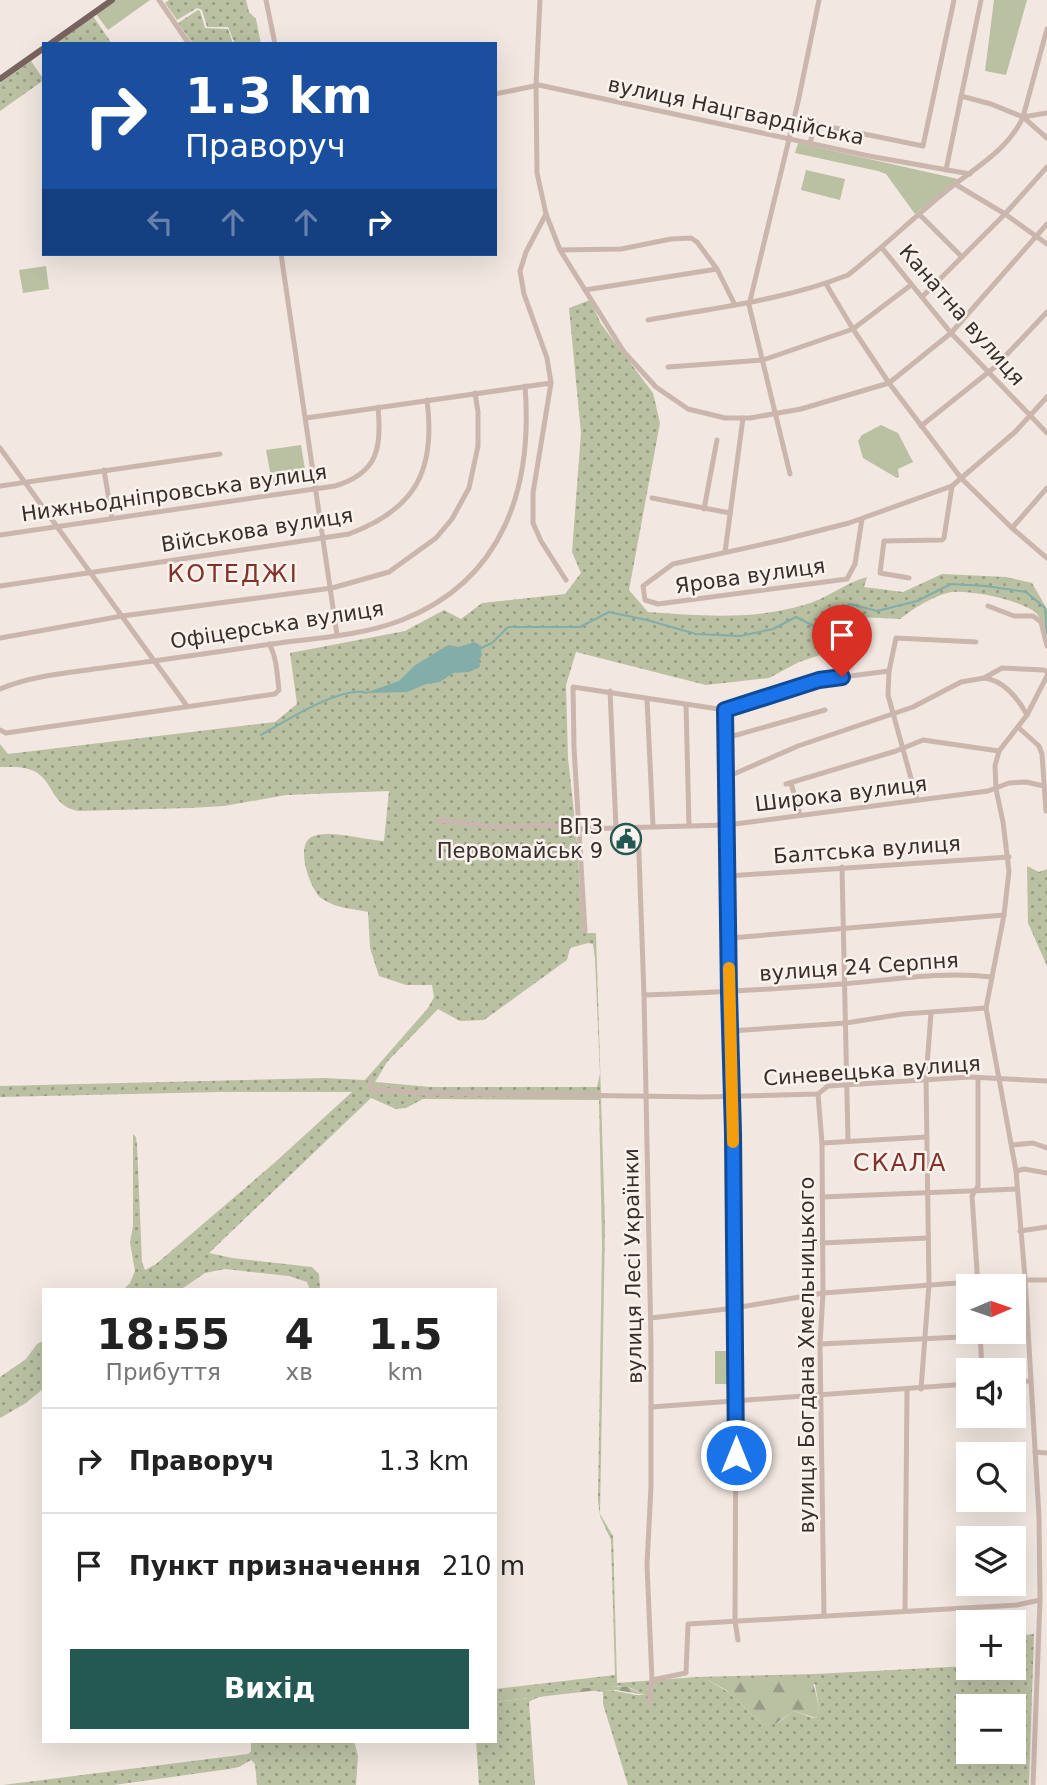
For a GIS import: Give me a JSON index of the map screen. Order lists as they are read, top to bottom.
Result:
{
  "streets": {
    "street": [
      "вулиця Нацгвардійська",
      "Канатна вулиця",
      "Нижньодніпровська вулиця",
      "Військова вулиця",
      "Ярова вулиця",
      "Офіцерська вулиця",
      "Широка вулиця",
      "Балтська вулиця",
      "вулиця 24 Серпня",
      "Синевецька вулиця",
      "вулиця Лесі Українки",
      "вулиця Богдана Хмельницького"
    ]
  },
  "crossings": [
    ["Широка вулиця", "вулиця Лесі Українки"],
    ["вулиця 24 Серпня", "вулиця Лесі Українки"],
    ["Синевецька вулиця", "вулиця Лесі Українки"],
    ["Синевецька вулиця", "вулиця Богдана Хмельницького"]
  ],
  "districts": ["КОТЕДЖІ", "СКАЛА"],
  "places": {
    "public building": ["ВПЗ Первомайськ 9"]
  },
  "north": "right",
  "page": {
    "turn": ["1.3 km", "Праворуч"],
    "map_buttons": ["+", "−"],
    "eta": [
      "18:55",
      "Прибуття",
      "4",
      "хв",
      "1.5",
      "km"
    ],
    "list": [
      {
        "name": "Праворуч",
        "value": "1.3 km"
      },
      {
        "name": "Пункт призначення",
        "value": "210 m"
      }
    ],
    "buttons": "Вихід"
  }
}
